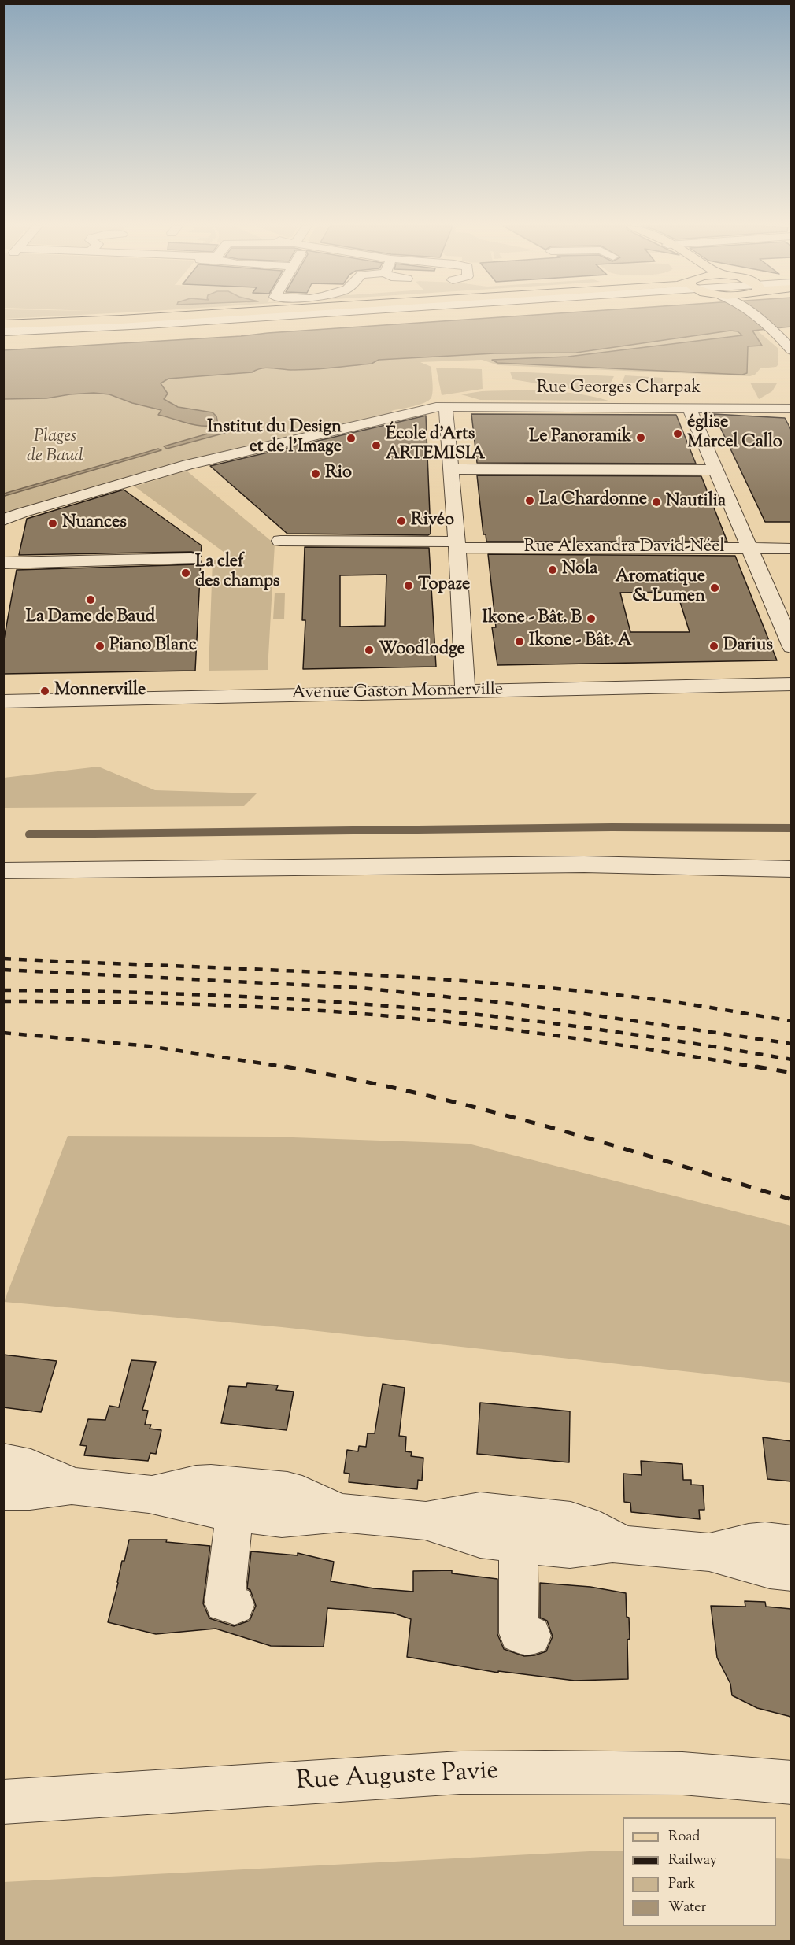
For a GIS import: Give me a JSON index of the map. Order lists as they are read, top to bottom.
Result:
{
  "streets": {
    "street": [
      "Rue Georges Charpak",
      "Rue Alexandra David-Néel",
      "Avenue Gaston Monnerville",
      "Rue Auguste Pavie"
    ]
  },
  "parks": ["Plages de Baud"],
  "places": [
    "église Marcel Callo",
    "Le Panoramik",
    "Institut du Design et de l'Image",
    "École d'Arts ARTEMISIA",
    "Rio",
    "La Chardonne",
    "Nautilia",
    "Rivéo",
    "Nuances",
    "Nola",
    "La clef des champs",
    "Topaze",
    "Aromatique & Lumen",
    "La Dame de Baud",
    "Ikone - Bât. B",
    "Ikone - Bât. A",
    "Piano Blanc",
    "Darius",
    "Woodlodge",
    "Monnerville"
  ],
  "legend": [
    "Road",
    "Railway",
    "Park",
    "Water"
  ]
}
